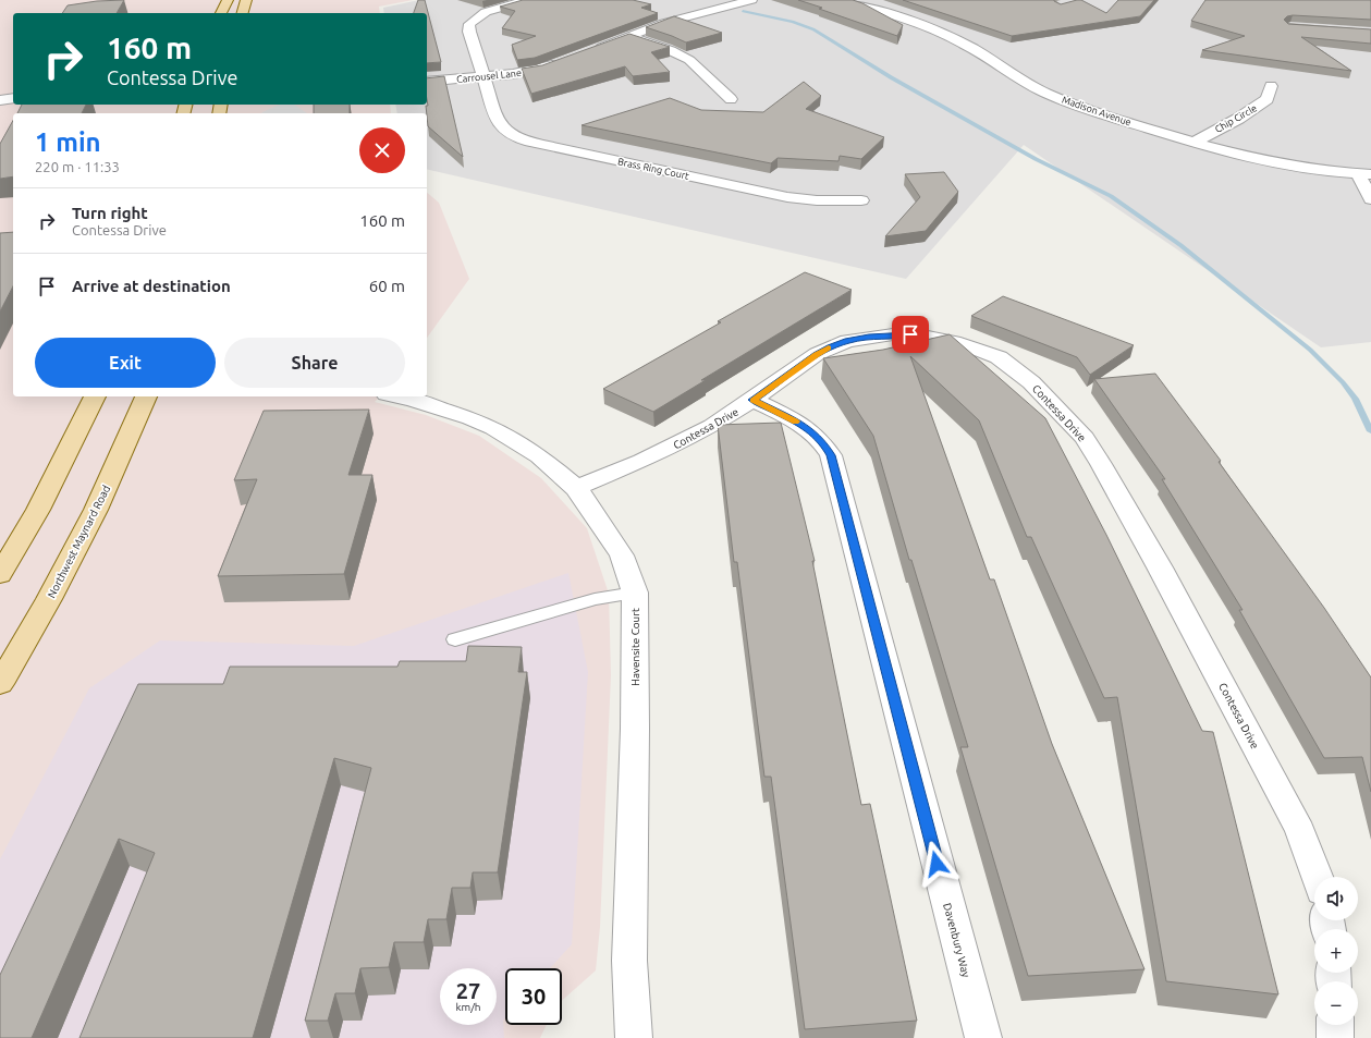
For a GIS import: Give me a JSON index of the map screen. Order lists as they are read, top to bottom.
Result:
{
  "streets": {
    "main road": ["Northwest Maynard Road"],
    "street": [
      "Carrousel Lane",
      "Madison Avenue",
      "Chip Circle",
      "Brass Ring Court",
      "Contessa Drive",
      "Havensite Court",
      "Davenbury Way"
    ]
  },
  "crossings": [
    ["Carrousel Lane", "Brass Ring Court"],
    ["Madison Avenue", "Chip Circle"],
    ["Contessa Drive", "Havensite Court"],
    ["Contessa Drive", "Davenbury Way"]
  ],
  "page": {
    "turn": ["160 m", "Contessa Drive"],
    "heading": ["1 min", "220 m · 11:33"],
    "list": [
      {
        "name": "Turn right",
        "note": "Contessa Drive",
        "value": "160 m"
      },
      {
        "name": "Arrive at destination",
        "value": "60 m"
      }
    ],
    "buttons": ["Exit", "Share"],
    "map_buttons": ["+", "−"],
    "speed": "27 km/h",
    "limit": "30"
  }
}
